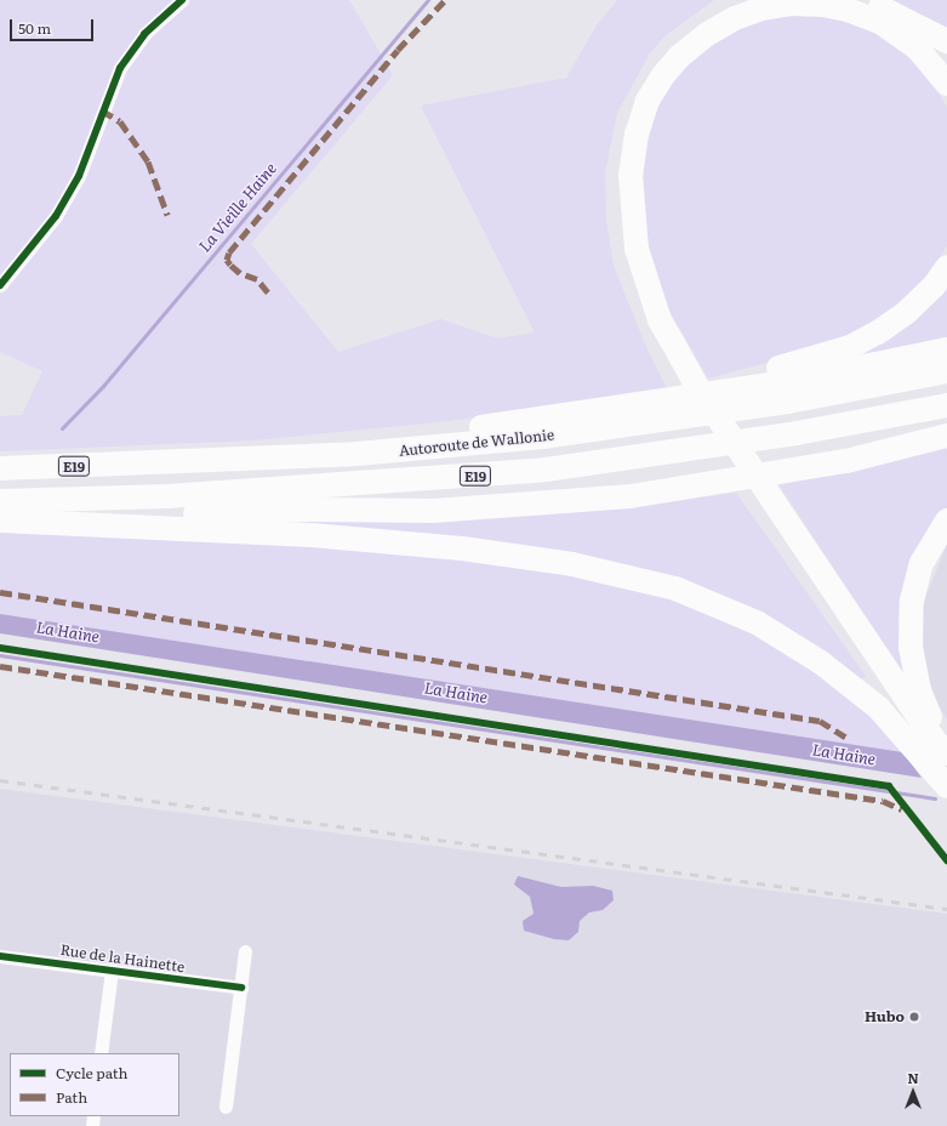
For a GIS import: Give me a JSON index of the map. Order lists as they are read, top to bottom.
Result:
{
  "streets": {
    "highway": ["Autoroute de Wallonie", "E19"],
    "street": ["Rue de la Hainette"]
  },
  "water": ["La Vieille Haine", "La Haine"],
  "places": ["Hubo"],
  "legend": ["Cycle path", "Path"],
  "scale_bar": "50 m",
  "north": "top"
}
